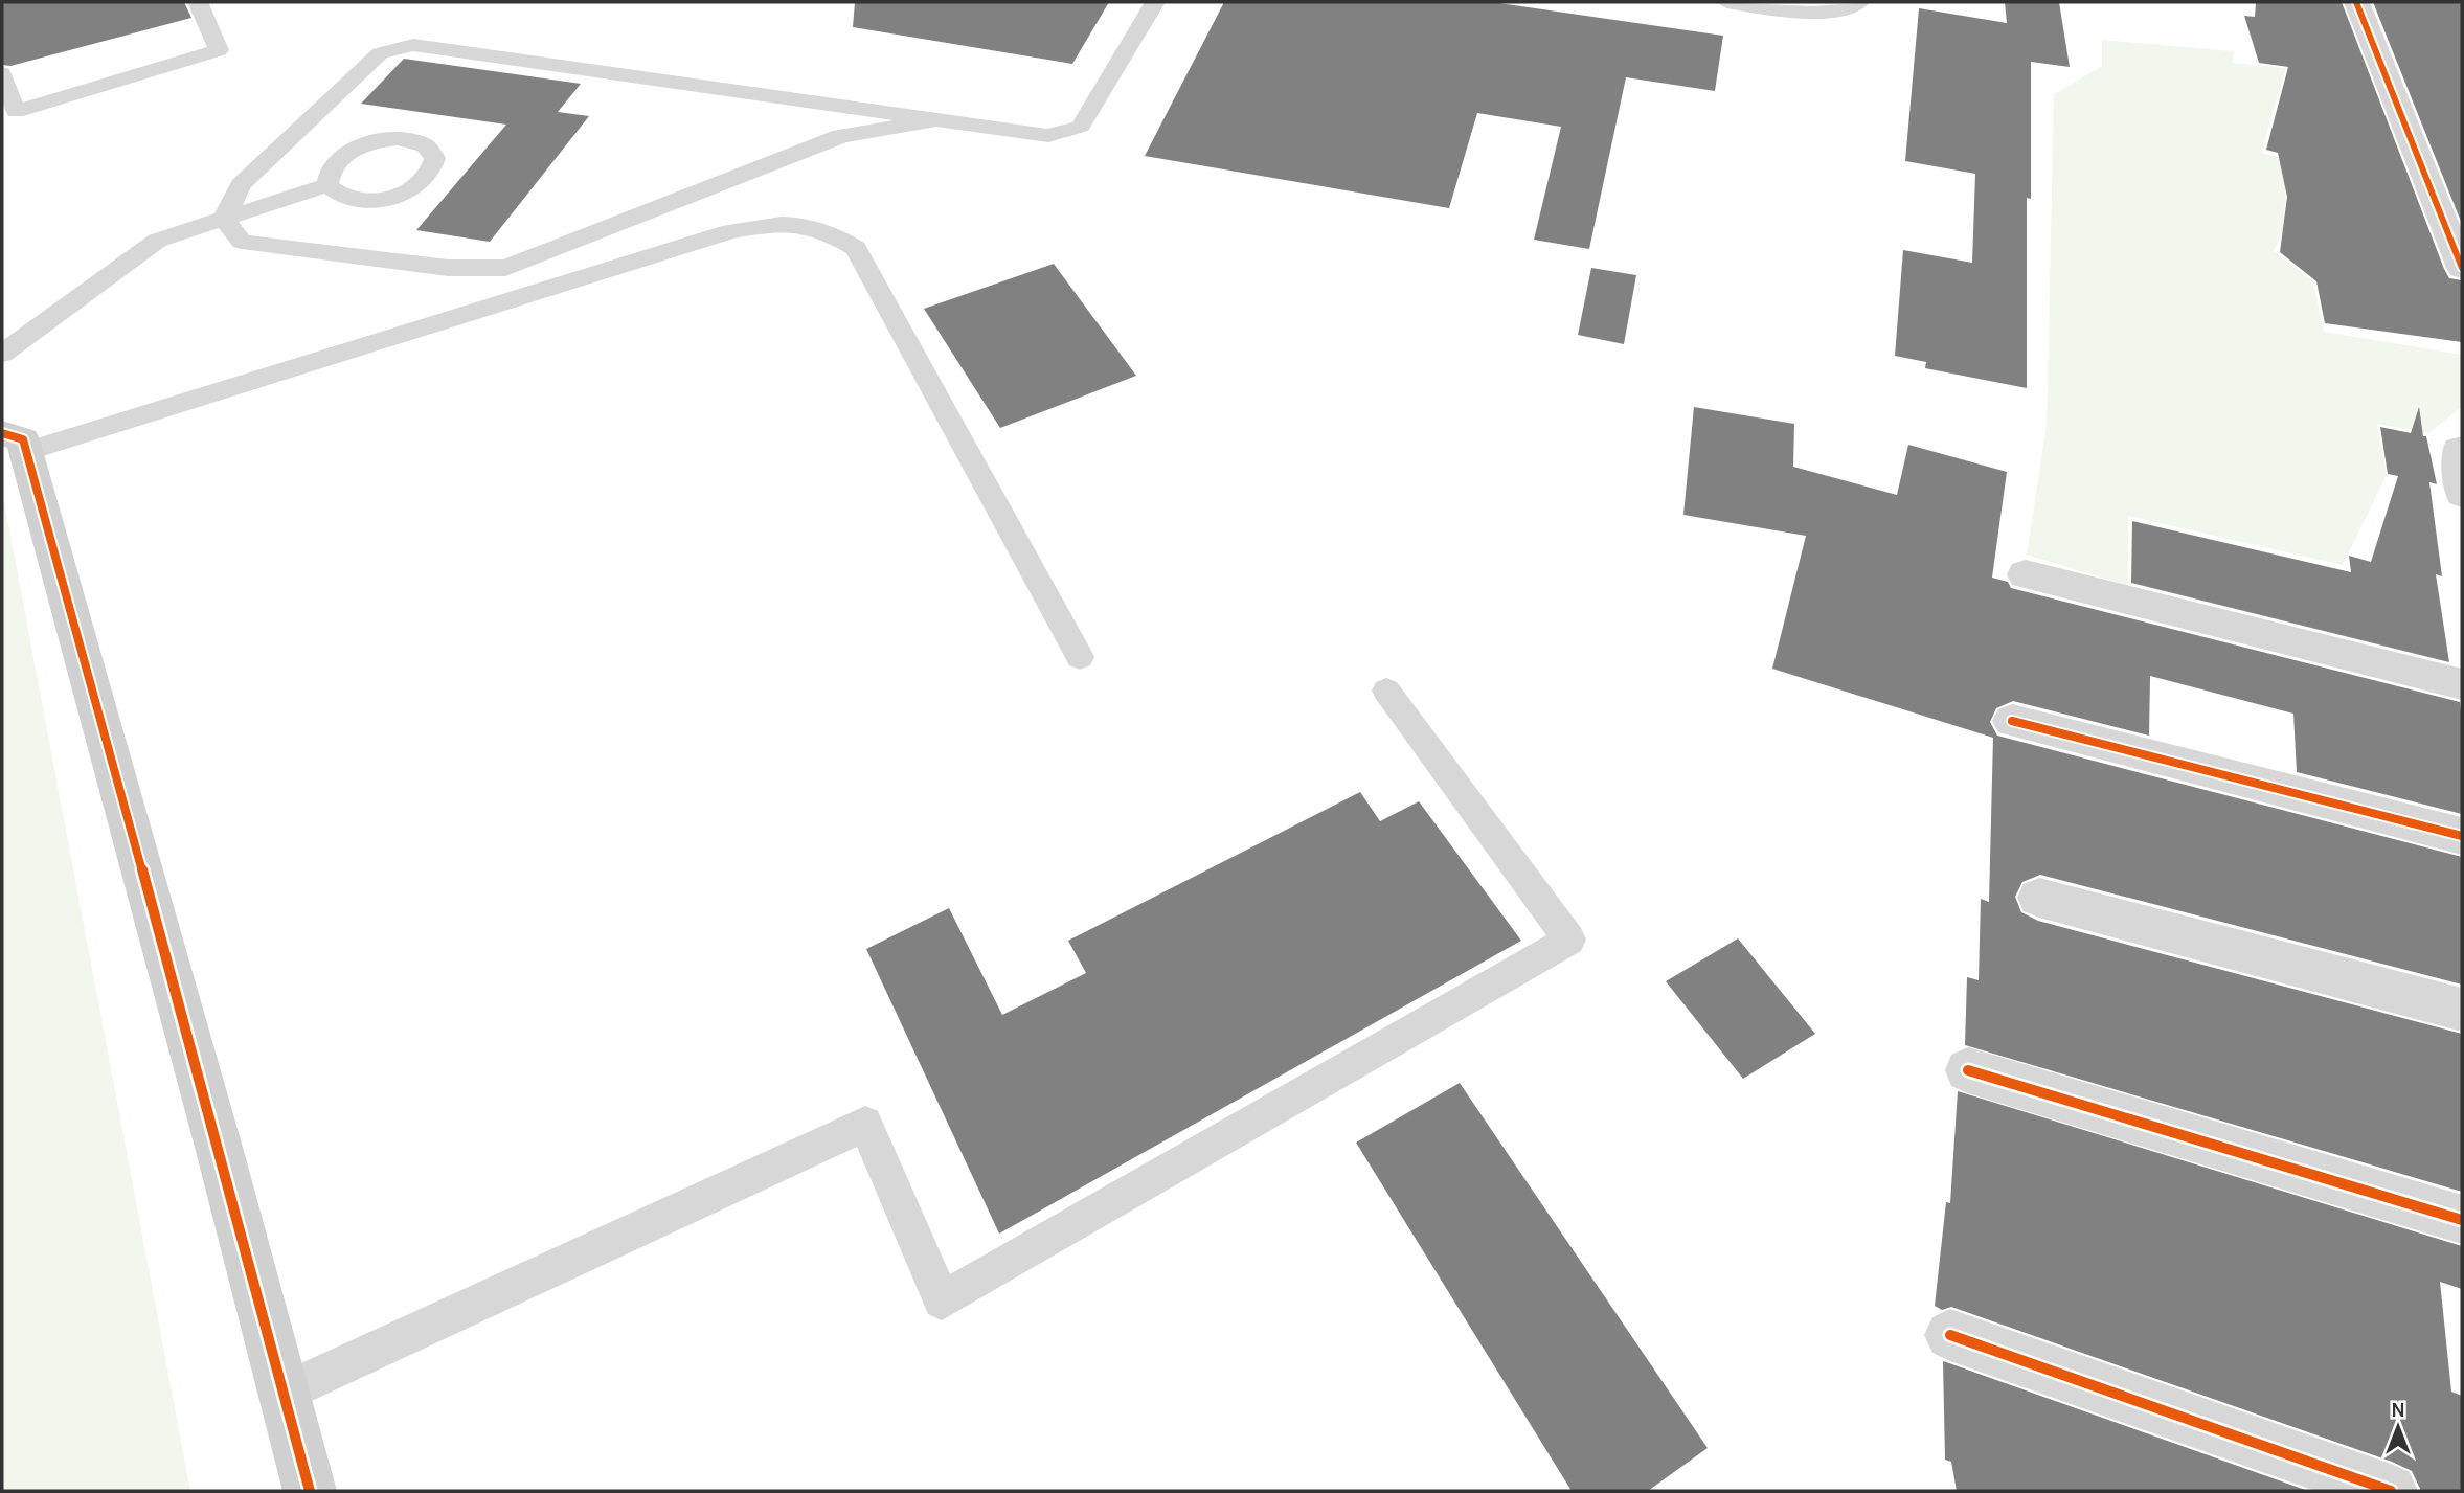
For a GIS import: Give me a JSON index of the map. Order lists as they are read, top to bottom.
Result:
{
  "north": "top"
}
